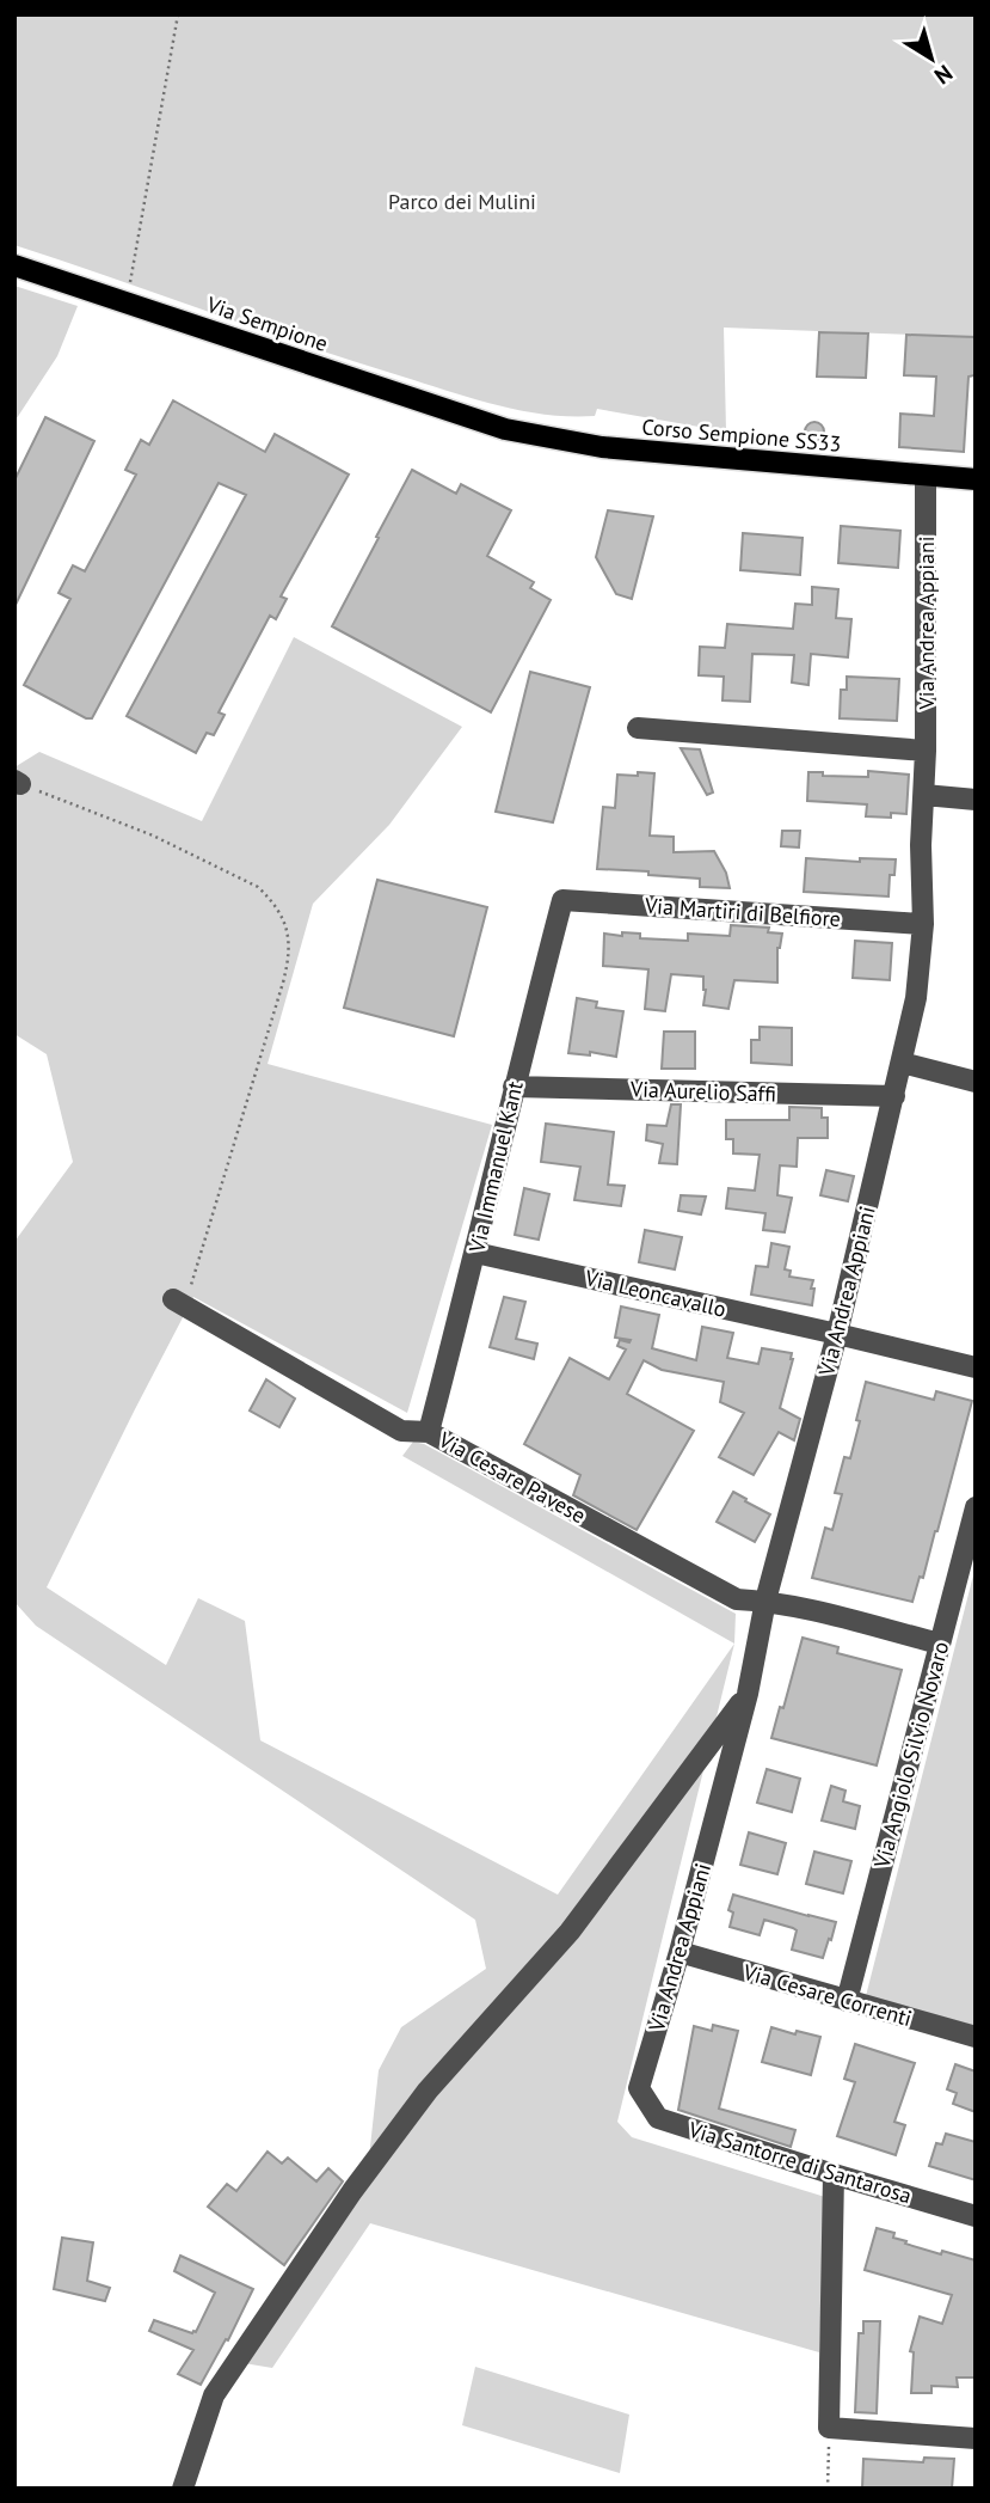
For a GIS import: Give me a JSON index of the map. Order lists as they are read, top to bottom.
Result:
{
  "streets": {
    "main road": ["Via Sempione", "Corso Sempione SS33"],
    "street": [
      "Via Andrea Appiani",
      "Via Martiri di Belfiore",
      "Via Aurelio Saffi",
      "Via Immanuel Kant",
      "Via Leoncavallo",
      "Via Cesare Pavese",
      "Via Angiolo Silvio Novaro",
      "Via Cesare Correnti",
      "Via Santorre di Santarosa"
    ]
  },
  "crossings": [
    ["Via Sempione", "Corso Sempione SS33"],
    ["Corso Sempione SS33", "Via Andrea Appiani"],
    ["Via Andrea Appiani", "Via Martiri di Belfiore"],
    ["Via Andrea Appiani", "Via Aurelio Saffi"],
    ["Via Andrea Appiani", "Via Leoncavallo"],
    ["Via Andrea Appiani", "Via Cesare Pavese"],
    ["Via Andrea Appiani", "Via Cesare Correnti"],
    ["Via Andrea Appiani", "Via Santorre di Santarosa"],
    ["Via Martiri di Belfiore", "Via Immanuel Kant"],
    ["Via Aurelio Saffi", "Via Immanuel Kant"],
    ["Via Immanuel Kant", "Via Leoncavallo"],
    ["Via Immanuel Kant", "Via Cesare Pavese"],
    ["Via Cesare Pavese", "Via Angiolo Silvio Novaro"],
    ["Via Angiolo Silvio Novaro", "Via Cesare Correnti"]
  ],
  "parks": ["Parco dei Mulini"],
  "north": "bottom right"
}
